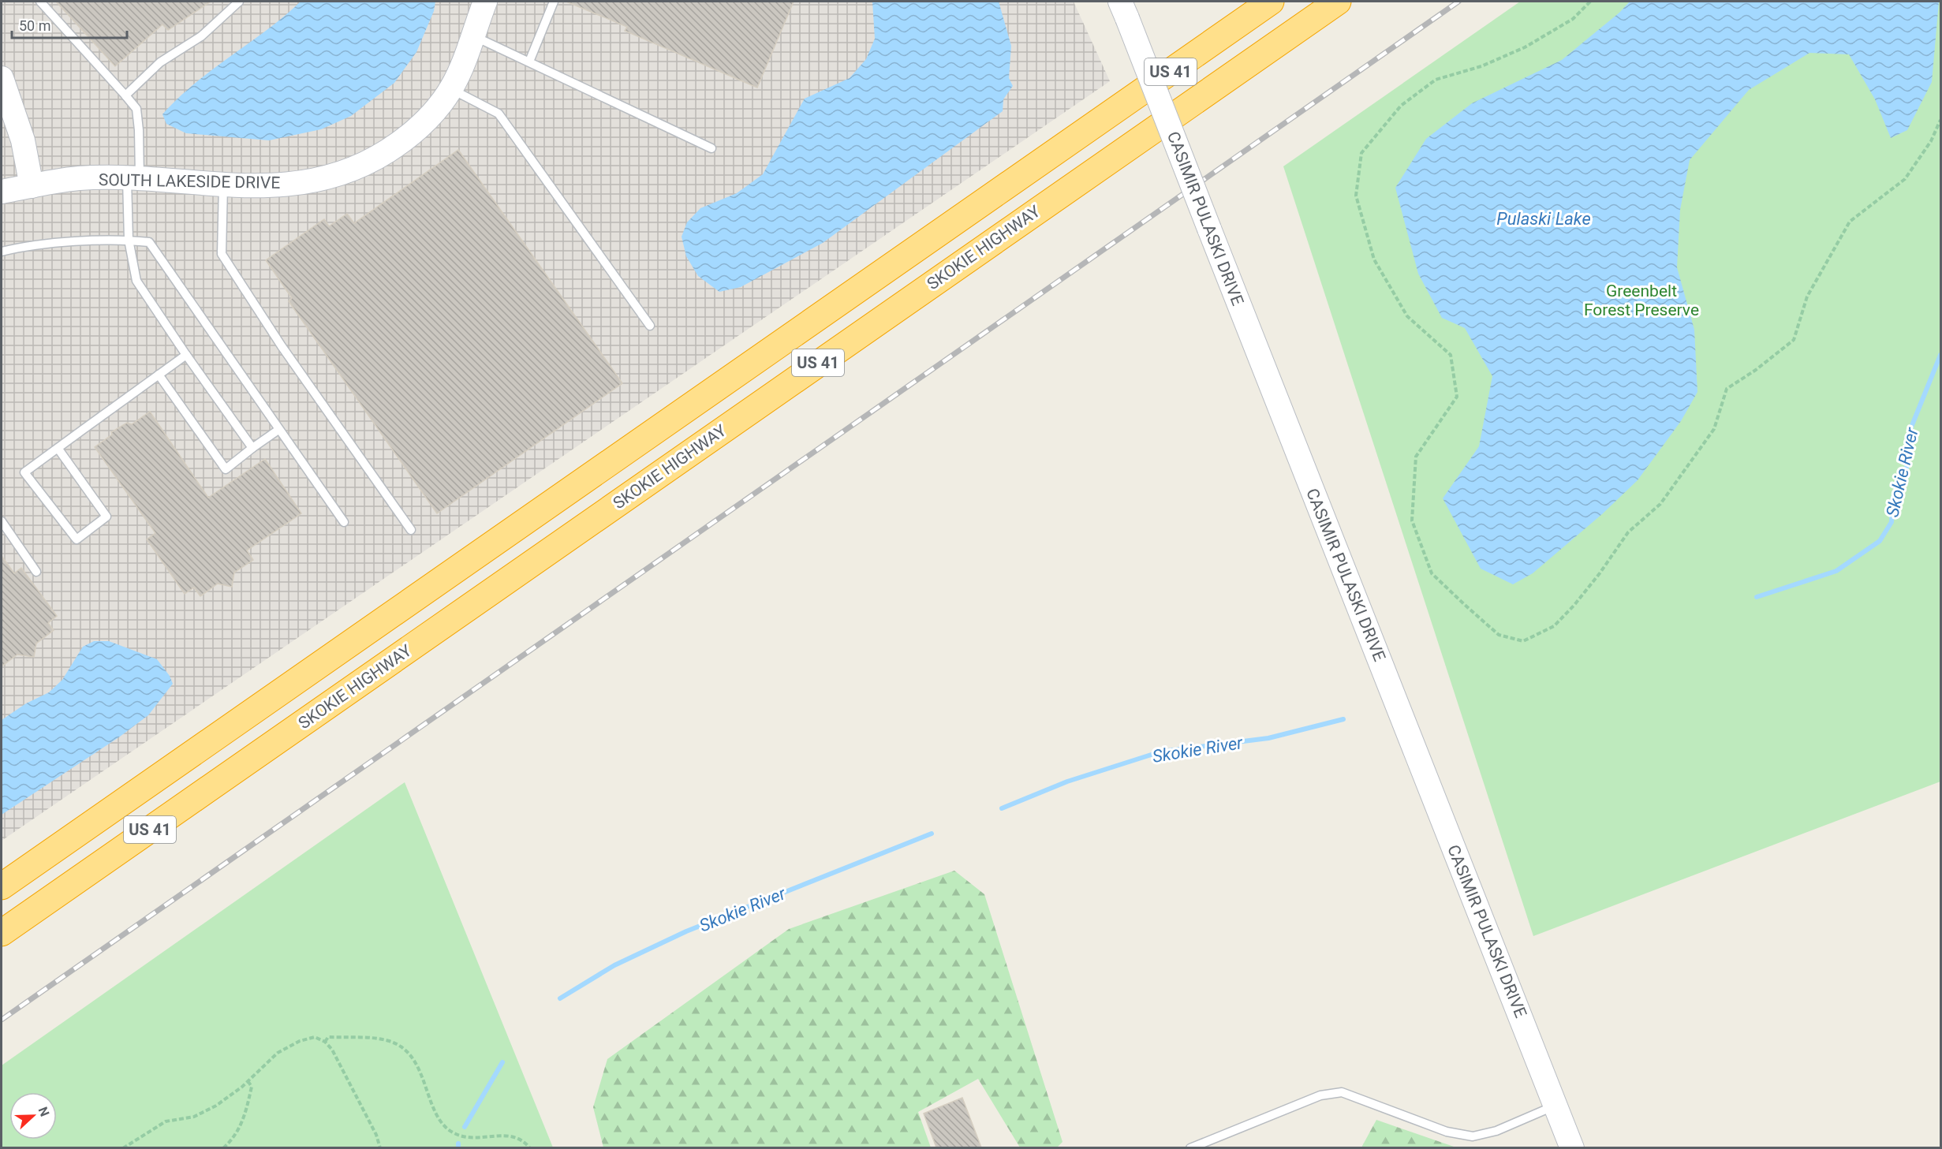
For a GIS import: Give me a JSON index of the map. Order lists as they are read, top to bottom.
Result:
{
  "streets": {
    "highway": ["US 41", "SKOKIE HIGHWAY"],
    "street": ["SOUTH LAKESIDE DRIVE", "CASIMIR PULASKI DRIVE"]
  },
  "water": ["Pulaski Lake", "Skokie River"],
  "parks": ["Greenbelt Forest Preserve"],
  "scale_bar": "50 m",
  "north": "right"
}
